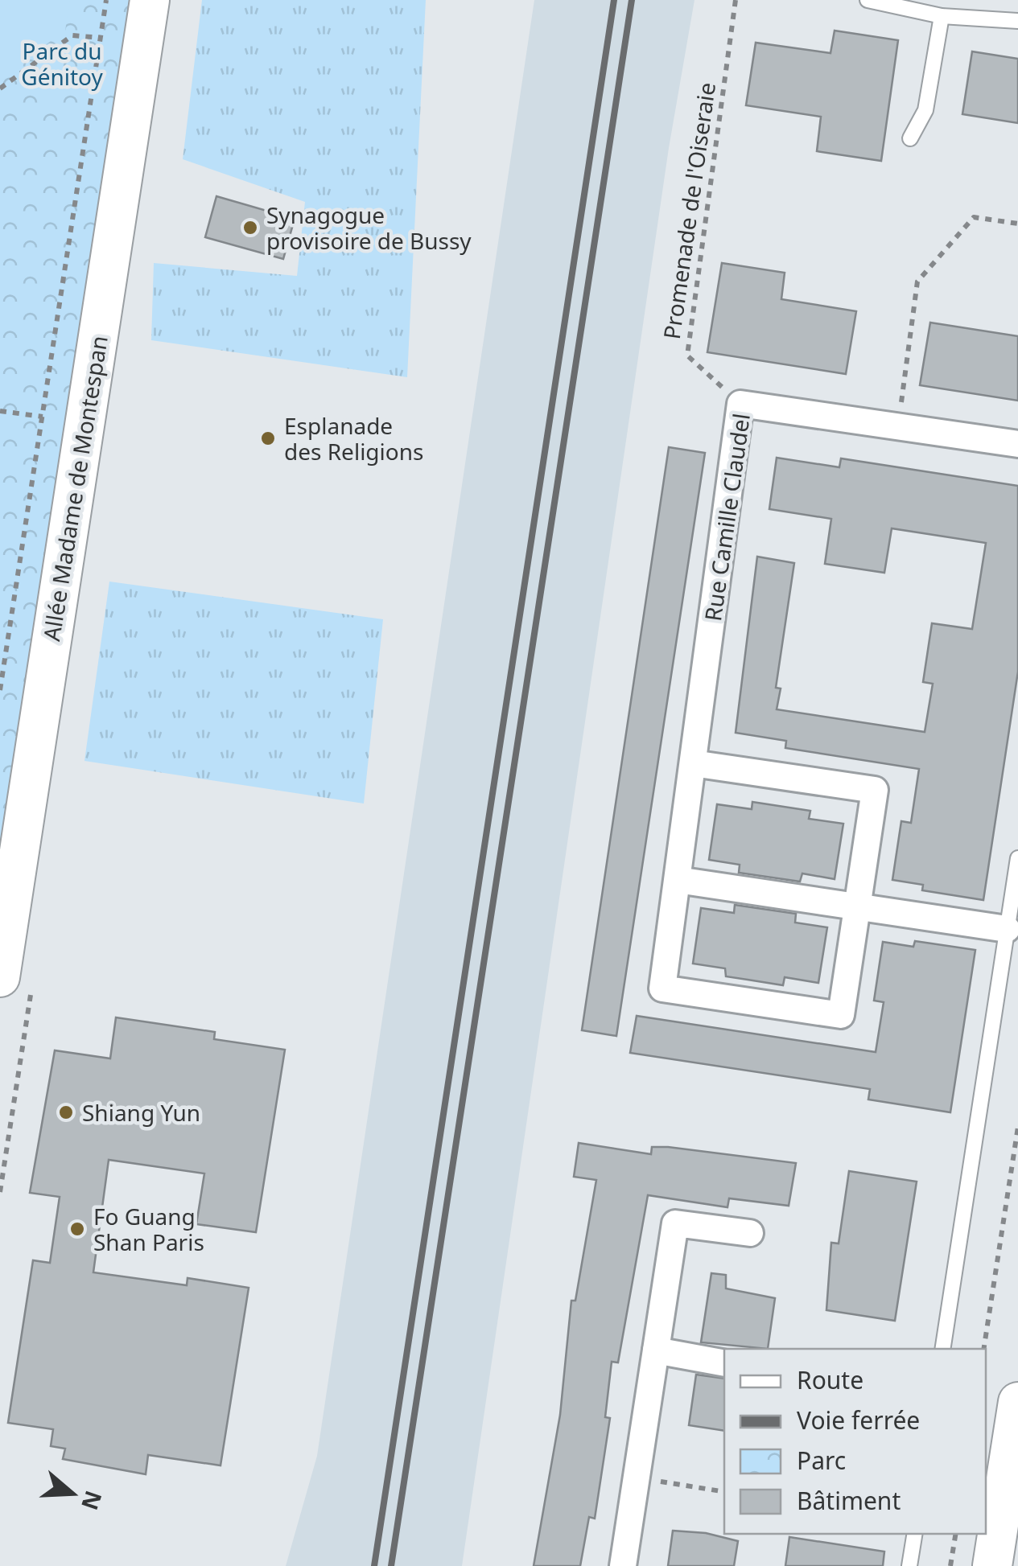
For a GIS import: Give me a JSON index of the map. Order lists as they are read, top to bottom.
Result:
{
  "streets": {
    "street": ["Allée Madame de Montespan", "Rue Camille Claudel"],
    "path": ["Promenade de l'Oiseraie"]
  },
  "crossings": [
    ["Promenade de l'Oiseraie", "Rue Camille Claudel"]
  ],
  "parks": ["Parc du Génitoy"],
  "places": [
    "Synagogue provisoire de Bussy",
    "Esplanade des Religions",
    "Shiang Yun",
    "Fo Guang Shan Paris"
  ],
  "legend": [
    "Route",
    "Voie ferrée",
    "Parc",
    "Bâtiment"
  ],
  "north": "right"
}
